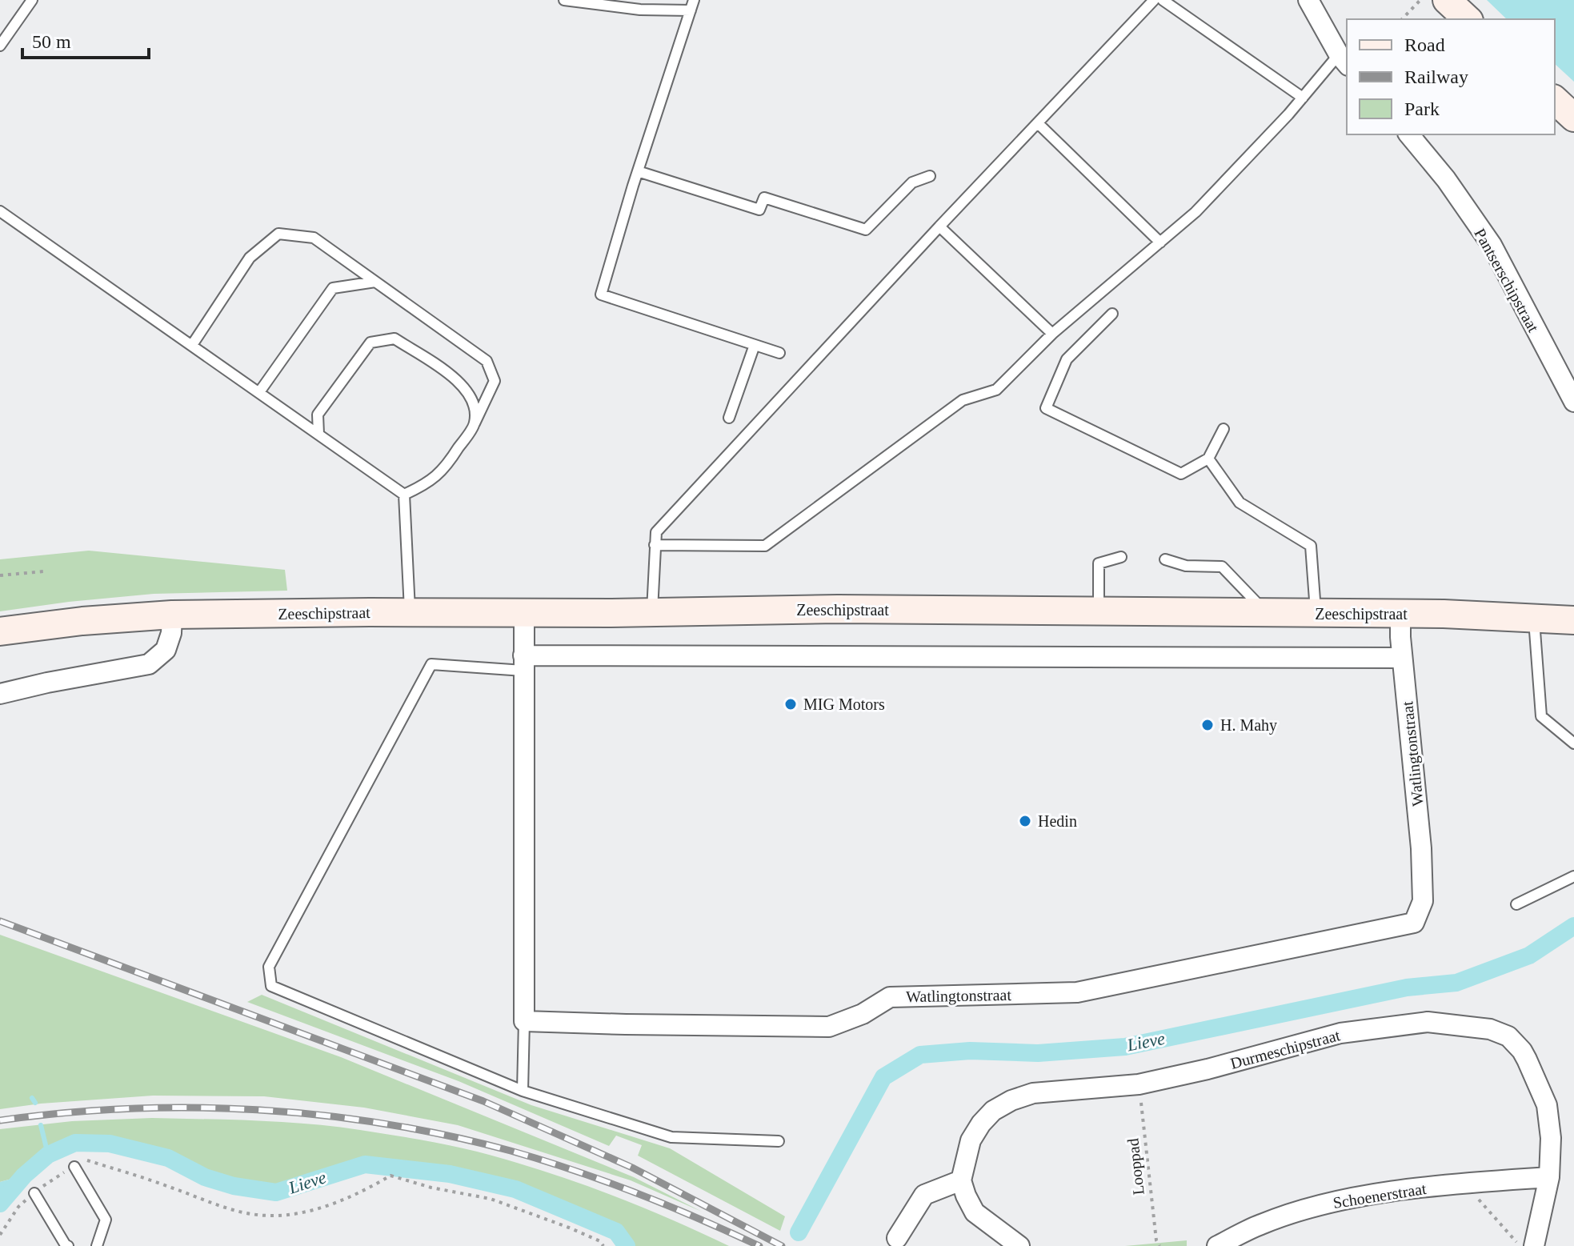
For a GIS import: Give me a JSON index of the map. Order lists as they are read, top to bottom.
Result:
{
  "streets": {
    "main road": ["Zeeschipstraat"],
    "street": [
      "Pantserschipstraat",
      "Watlingtonstraat",
      "Durmeschipstraat",
      "Schoenerstraat"
    ],
    "path": ["Looppad"]
  },
  "crossings": [
    ["Zeeschipstraat", "Watlingtonstraat"],
    ["Durmeschipstraat", "Looppad"],
    ["Durmeschipstraat", "Schoenerstraat"]
  ],
  "water": ["Lieve"],
  "places": ["MIG Motors", "H. Mahy", "Hedin"],
  "legend": ["Road", "Railway", "Park"],
  "scale_bar": "50 m"
}
